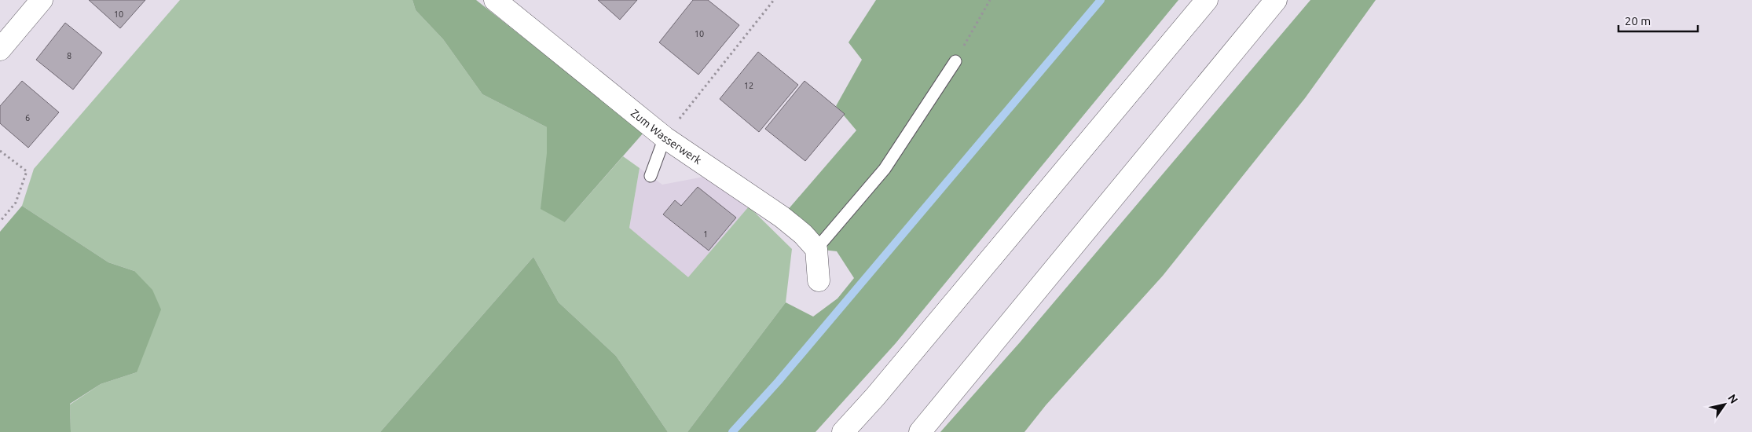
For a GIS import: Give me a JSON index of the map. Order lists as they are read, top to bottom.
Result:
{
  "streets": {
    "main road": ["Zum Wasserwerk"]
  },
  "house_numbers": [
    "10",
    "10",
    "8",
    "12",
    "6",
    "1"
  ],
  "scale_bar": "20 m",
  "north": "top right"
}
